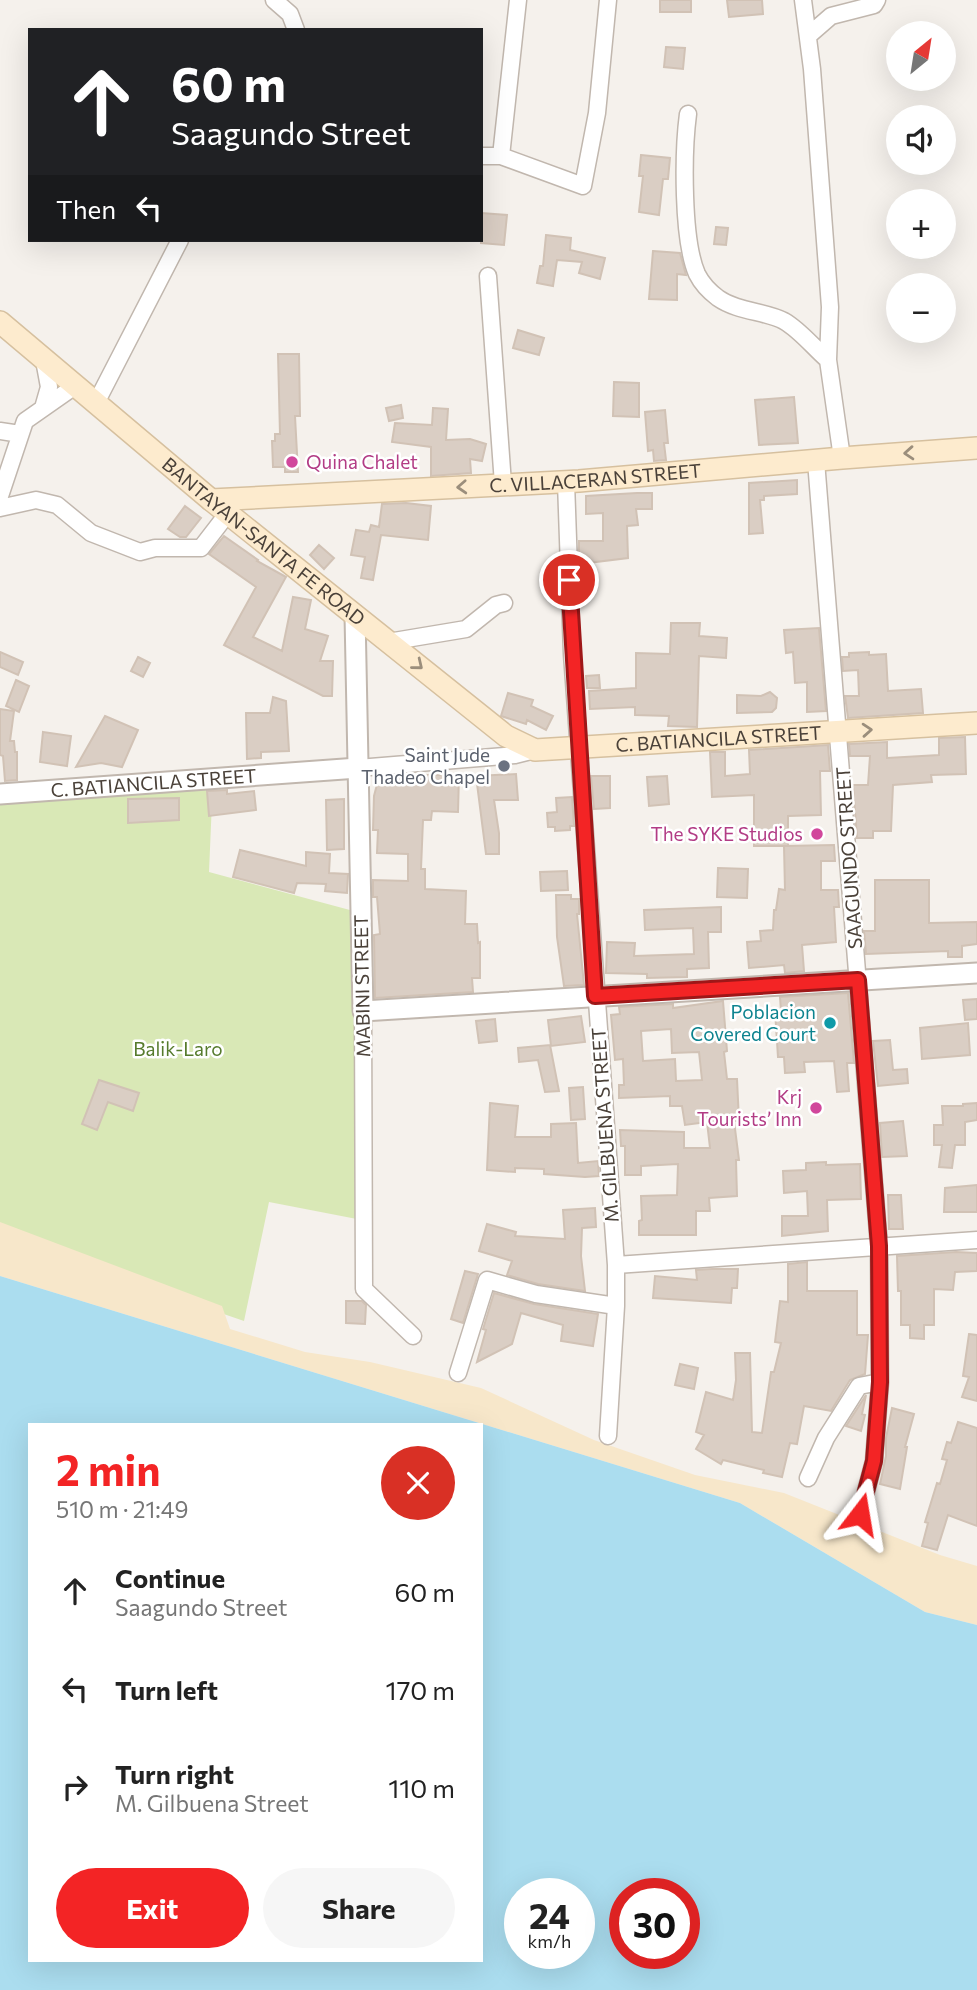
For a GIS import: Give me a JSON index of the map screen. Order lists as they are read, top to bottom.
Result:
{
  "streets": {
    "main road": ["C. VILLACERAN STREET", "BANTAYAN-SANTA FE ROAD", "C. BATIANCILA STREET"],
    "street": ["SAAGUNDO STREET", "MABINI STREET", "M. GILBUENA STREET"]
  },
  "crossings": [
    ["C. VILLACERAN STREET", "BANTAYAN-SANTA FE ROAD"],
    ["C. VILLACERAN STREET", "SAAGUNDO STREET"],
    ["C. VILLACERAN STREET", "M. GILBUENA STREET"],
    ["BANTAYAN-SANTA FE ROAD", "C. BATIANCILA STREET"],
    ["BANTAYAN-SANTA FE ROAD", "MABINI STREET"],
    ["C. BATIANCILA STREET", "SAAGUNDO STREET"],
    ["C. BATIANCILA STREET", "MABINI STREET"],
    ["C. BATIANCILA STREET", "M. GILBUENA STREET"]
  ],
  "one_way": ["C. VILLACERAN STREET"],
  "parks": ["Balik-Laro"],
  "places": [
    "Quina Chalet",
    "Saint Jude Thadeo Chapel",
    "The SYKE Studios",
    "Poblacion Covered Court",
    "Krj Tourists’ Inn"
  ],
  "north": "top right",
  "page": {
    "map_buttons": ["+", "−"],
    "turn": ["60 m", "Saagundo Street"],
    "then": "Then",
    "heading": ["2 min", "510 m · 21:49"],
    "list": [
      {
        "name": "Continue",
        "note": "Saagundo Street",
        "value": "60 m"
      },
      {
        "name": "Turn left",
        "value": "170 m"
      },
      {
        "name": "Turn right",
        "note": "M. Gilbuena Street",
        "value": "110 m"
      }
    ],
    "buttons": ["Exit", "Share"],
    "speed": "24 km/h",
    "limit": "30"
  }
}
